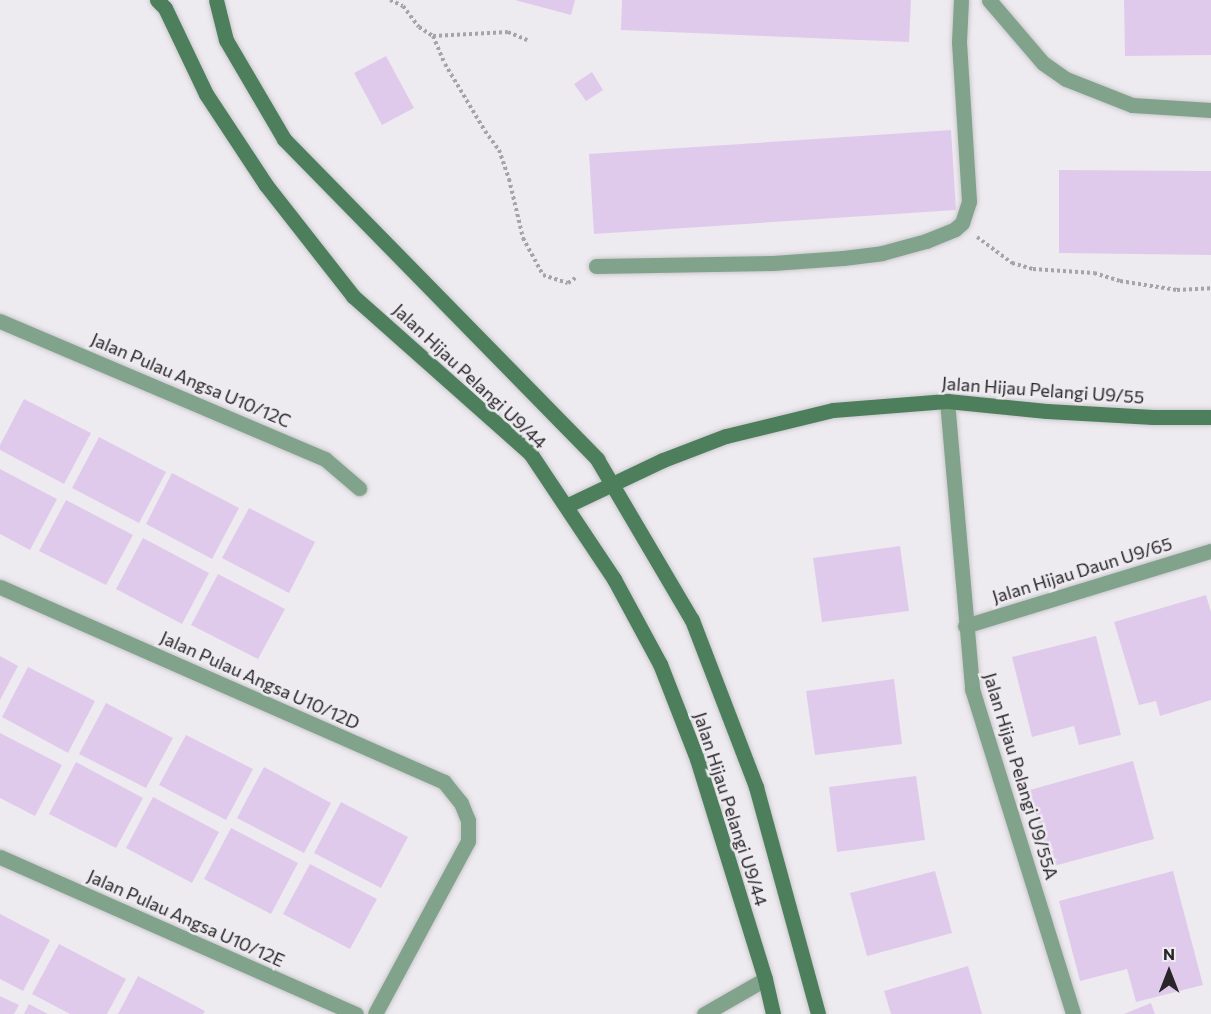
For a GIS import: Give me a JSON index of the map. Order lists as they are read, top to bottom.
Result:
{
  "streets": {
    "street": [
      "Jalan Hijau Pelangi U9/44",
      "Jalan Pulau Angsa U10/12C",
      "Jalan Hijau Pelangi U9/55",
      "Jalan Hijau Daun U9/65",
      "Jalan Pulau Angsa U10/12D",
      "Jalan Hijau Pelangi U9/55A",
      "Jalan Pulau Angsa U10/12E"
    ]
  },
  "crossings": [
    ["Jalan Hijau Pelangi U9/44", "Jalan Hijau Pelangi U9/55"],
    ["Jalan Hijau Pelangi U9/55", "Jalan Hijau Pelangi U9/55A"],
    ["Jalan Hijau Daun U9/65", "Jalan Hijau Pelangi U9/55A"]
  ],
  "north": "top"
}
